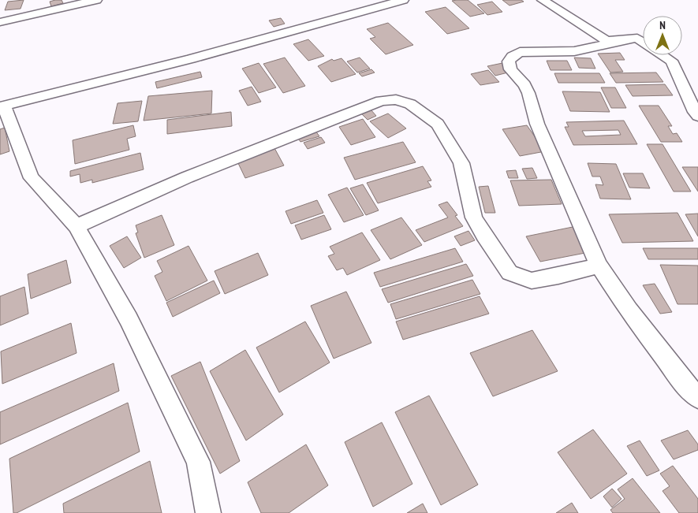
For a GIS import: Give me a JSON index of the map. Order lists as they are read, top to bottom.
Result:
{
  "north": "top"
}
